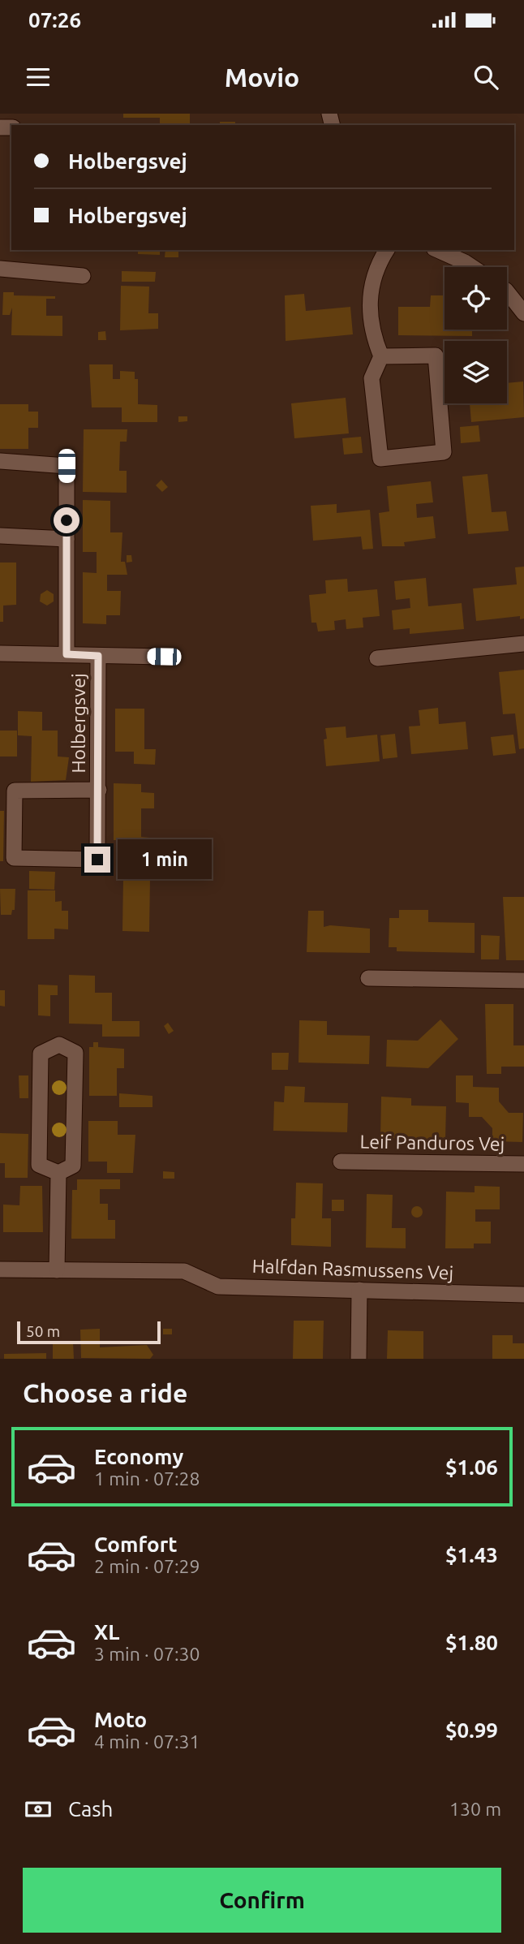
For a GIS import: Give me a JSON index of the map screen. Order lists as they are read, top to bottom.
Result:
{
  "streets": {
    "street": ["Holbergsvej", "Leif Panduros Vej", "Halfdan Rasmussens Vej"]
  },
  "scale_bar": "50 m",
  "page": {
    "status": "07:26",
    "header": "Movio",
    "banner": ["Holbergsvej", "Holbergsvej"],
    "bubble": "1 min",
    "scale": "50 m",
    "heading": "Choose a ride",
    "list": [
      {
        "name": "Economy",
        "note": "1 min · 07:28",
        "value": "$1.06"
      },
      {
        "name": "Comfort",
        "note": "2 min · 07:29",
        "value": "$1.43"
      },
      {
        "name": "XL",
        "note": "3 min · 07:30",
        "value": "$1.80"
      },
      {
        "name": "Moto",
        "note": "4 min · 07:31",
        "value": "$0.99"
      }
    ],
    "pay": ["Cash", "130 m"],
    "buttons": "Confirm"
  }
}
